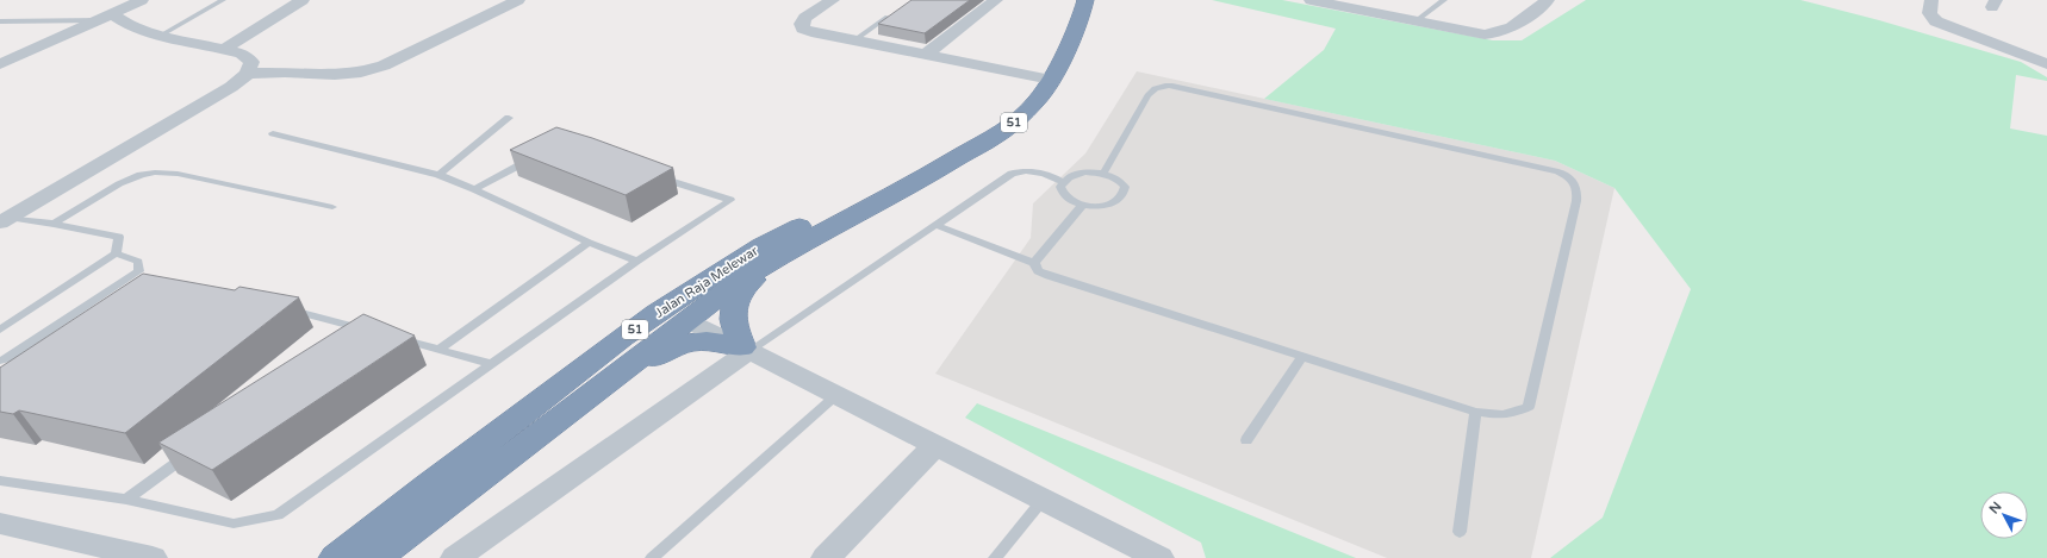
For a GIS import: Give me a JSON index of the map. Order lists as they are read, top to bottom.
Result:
{
  "streets": {
    "highway": ["51", "Jalan Raja Melewar"]
  },
  "north": "top left"
}
